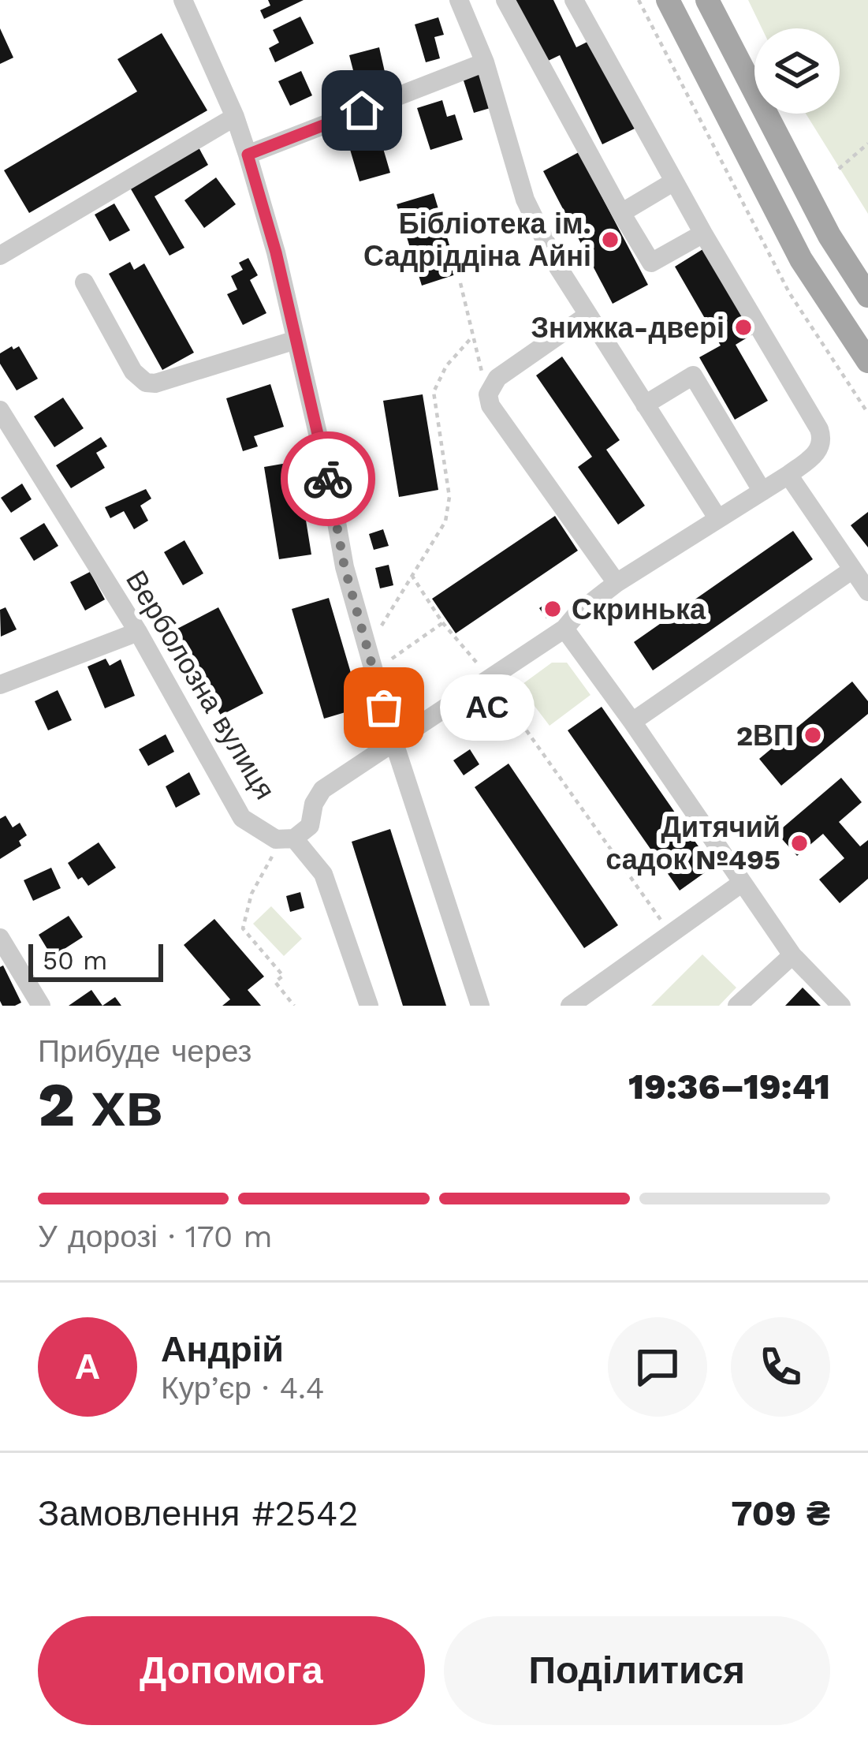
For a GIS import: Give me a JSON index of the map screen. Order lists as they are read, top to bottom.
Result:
{
  "streets": {
    "street": ["Верболозна вулиця"]
  },
  "places": [
    "Бібліотека ім. Садріддіна Айні",
    "Знижка-двері",
    "Скринька",
    "АС",
    "2ВП",
    "Дитячий садок №495"
  ],
  "scale_bar": "50 m",
  "page": {
    "bubble": "АС",
    "scale": "50 m",
    "heading": ["2 хв", "Прибуде через", "19:36–19:41"],
    "panel": [
      "Андрій",
      "Кур’єр · 4.4",
      "Замовлення #2542",
      "709 ₴"
    ],
    "bar": "У дорозі · 170 m",
    "round": "А",
    "buttons": ["Допомога", "Поділитися"]
  }
}
